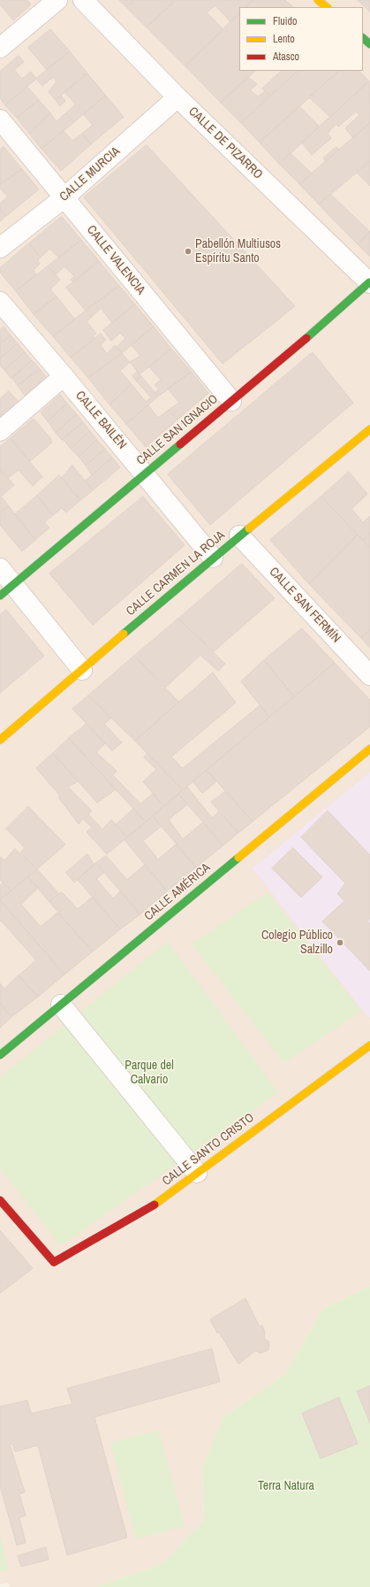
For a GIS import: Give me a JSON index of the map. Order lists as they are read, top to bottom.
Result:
{
  "streets": {
    "street": [
      "CALLE DE PIZARRO",
      "CALLE MURCIA",
      "CALLE VALENCIA",
      "CALLE BAILÉN",
      "CALLE SAN IGNACIO",
      "CALLE CARMEN LA ROJA",
      "CALLE SAN FERMÍN",
      "CALLE AMÉRICA",
      "CALLE SANTO CRISTO"
    ]
  },
  "crossings": [
    ["CALLE DE PIZARRO", "CALLE MURCIA"],
    ["CALLE DE PIZARRO", "CALLE SAN IGNACIO"],
    ["CALLE MURCIA", "CALLE VALENCIA"],
    ["CALLE VALENCIA", "CALLE SAN IGNACIO"],
    ["CALLE BAILÉN", "CALLE SAN IGNACIO"],
    ["CALLE BAILÉN", "CALLE CARMEN LA ROJA"],
    ["CALLE CARMEN LA ROJA", "CALLE SAN FERMÍN"]
  ],
  "parks": ["Parque del Calvario", "Terra Natura"],
  "places": ["Pabellón Multiusos Espíritu Santo", "Colegio Público Salzillo"],
  "legend": ["Fluido", "Lento", "Atasco"]
}
